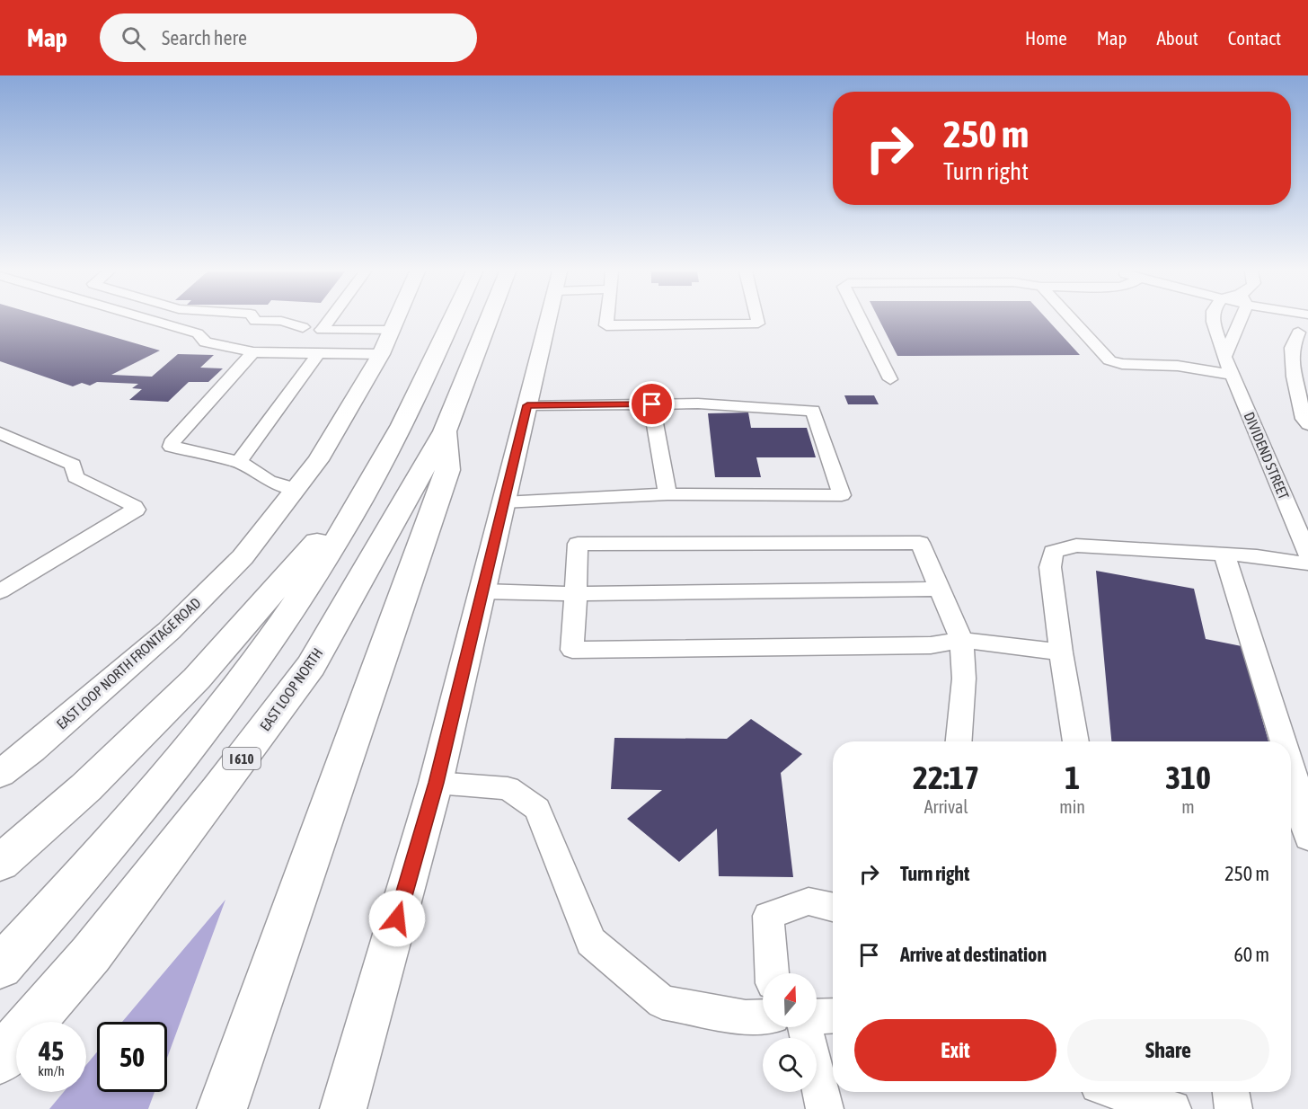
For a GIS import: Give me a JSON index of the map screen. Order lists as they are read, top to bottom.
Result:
{
  "streets": {
    "highway": ["EAST LOOP NORTH", "I 610"],
    "main road": ["EAST LOOP NORTH FRONTAGE ROAD"],
    "street": ["DIVIDEND STREET"]
  },
  "north": "top",
  "page": {
    "header": "Map",
    "search": "Search here",
    "nav": [
      "Home",
      "Map",
      "About",
      "Contact"
    ],
    "turn": ["250 m", "Turn right"],
    "eta": [
      "22:17",
      "Arrival",
      "1",
      "min",
      "310",
      "m"
    ],
    "list": [
      {
        "name": "Turn right",
        "value": "250 m"
      },
      {
        "name": "Arrive at destination",
        "value": "60 m"
      }
    ],
    "buttons": ["Exit", "Share"],
    "speed": "45 km/h",
    "limit": "50"
  }
}
